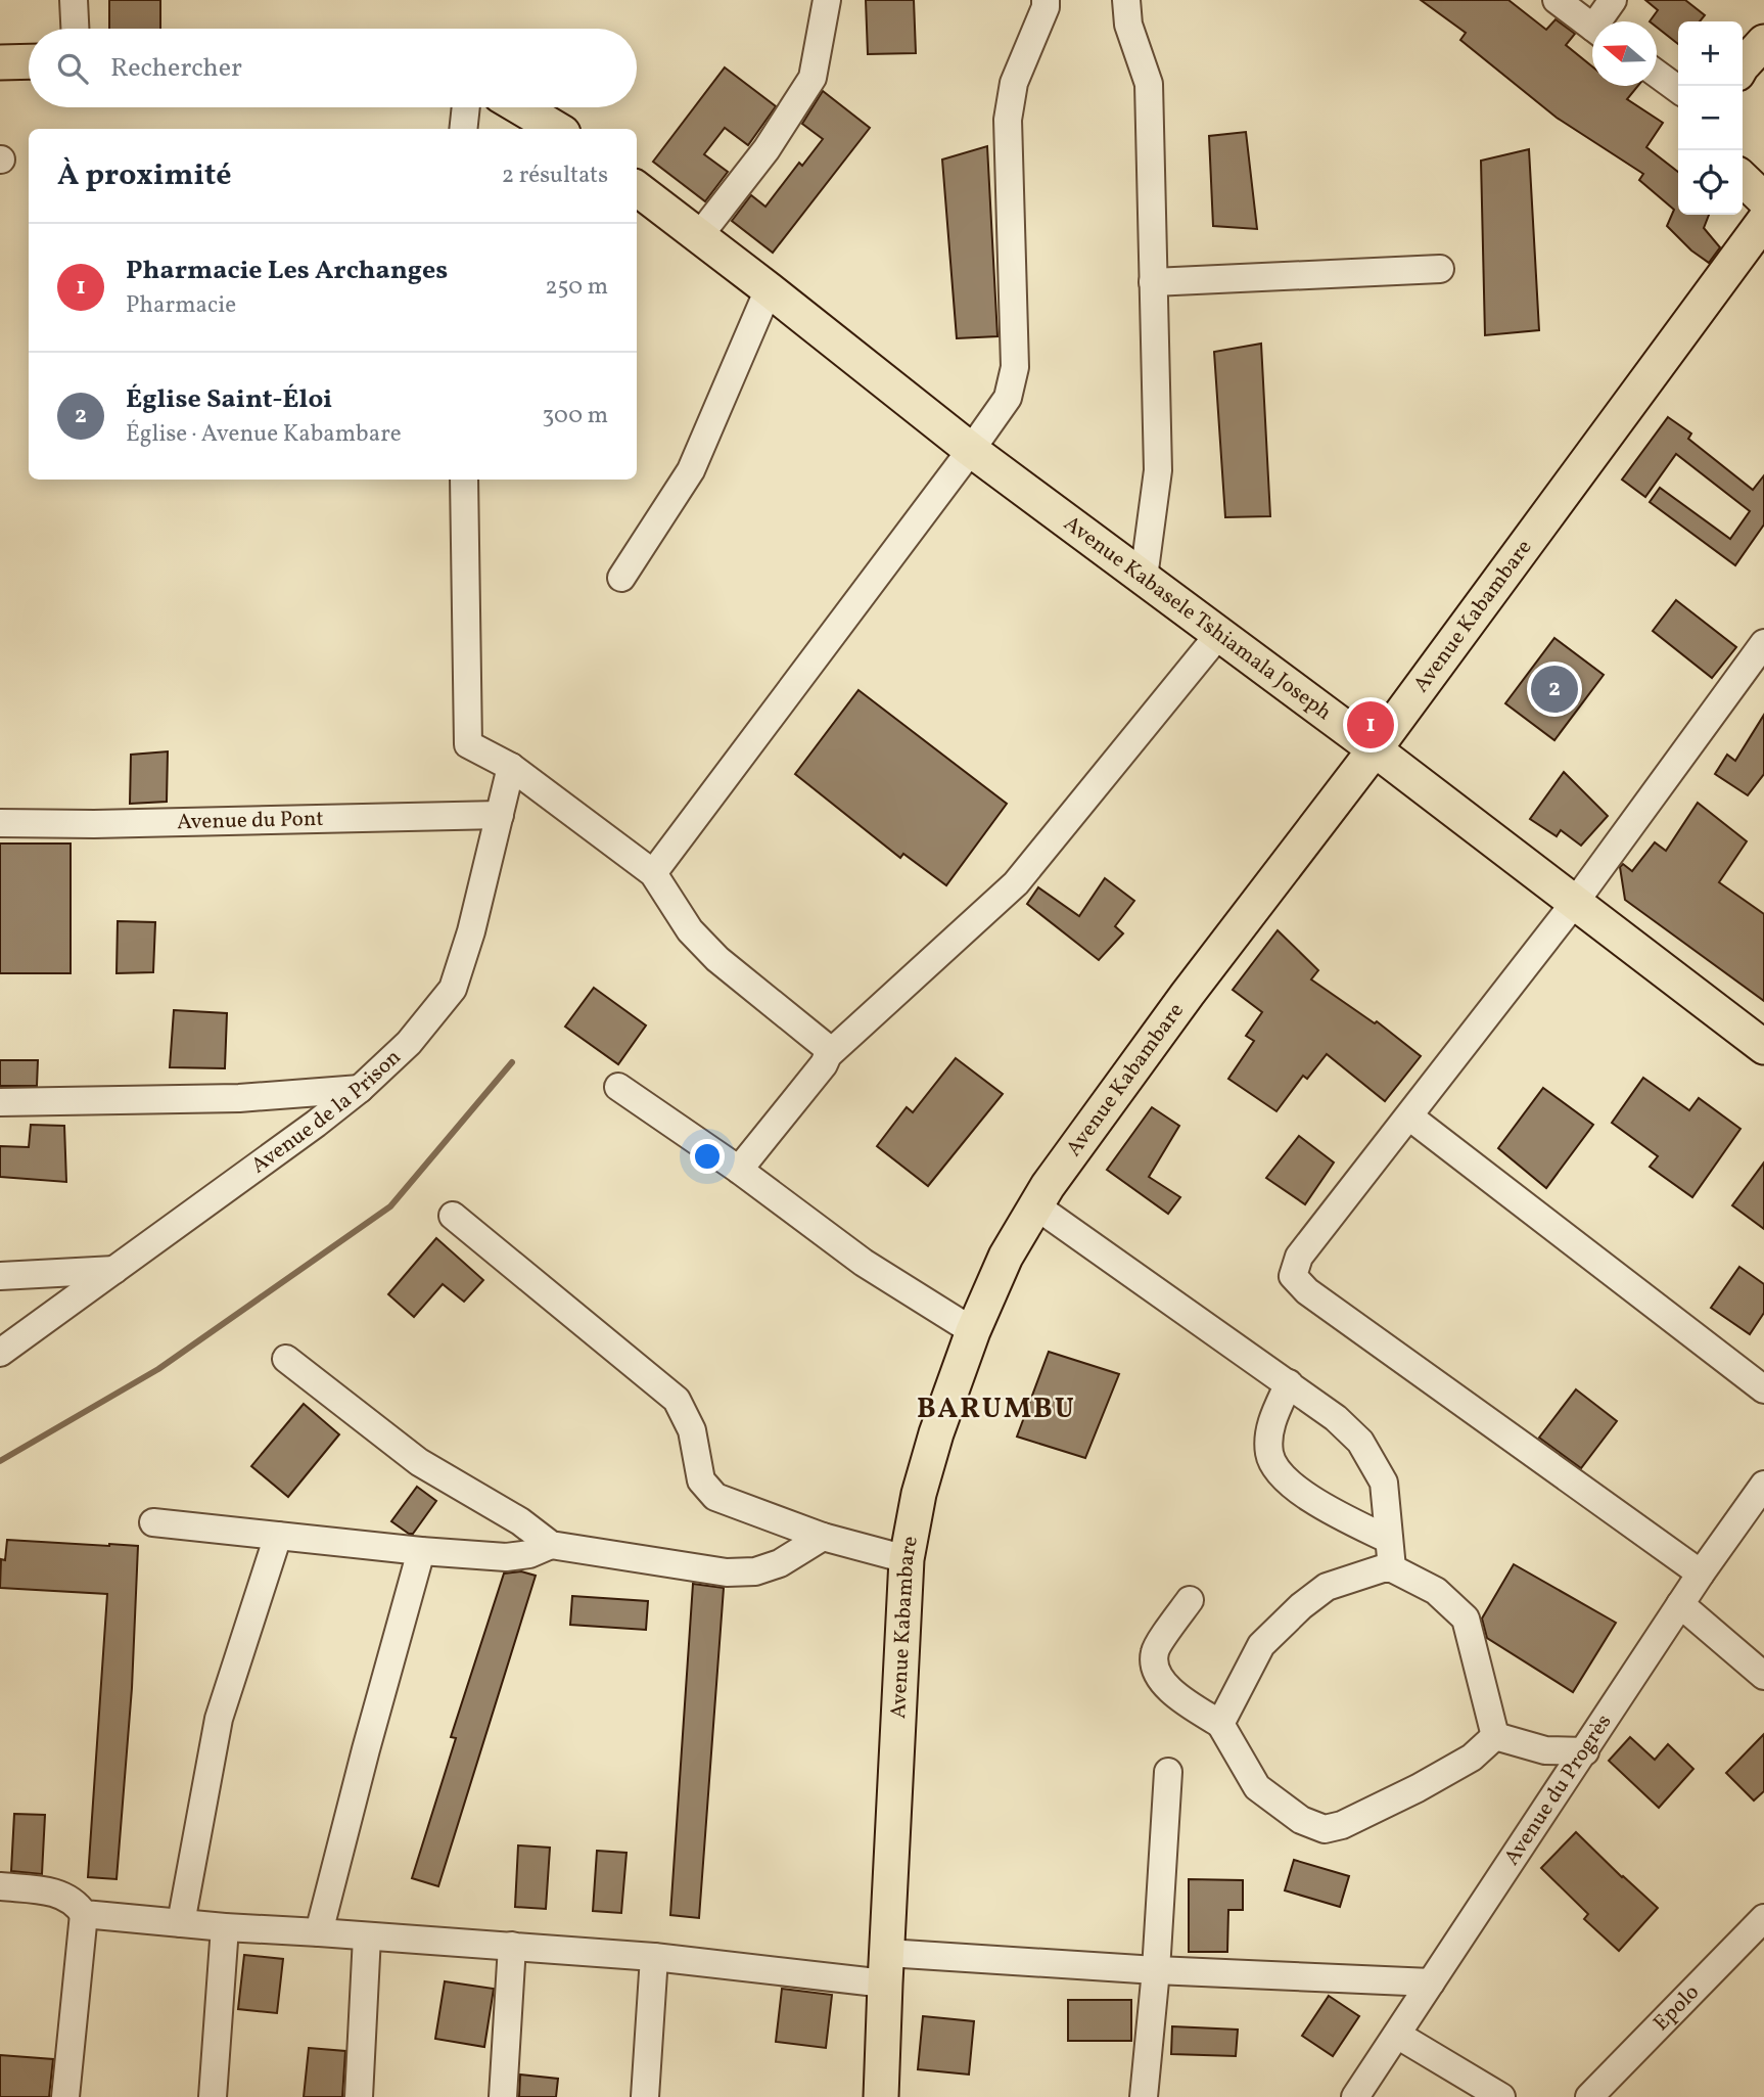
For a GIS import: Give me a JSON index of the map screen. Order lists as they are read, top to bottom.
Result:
{
  "streets": {
    "main road": ["Avenue Kabambare", "Avenue Kabasele Tshiamala Joseph"],
    "street": [
      "Avenue du Pont",
      "Avenue de la Prison",
      "Avenue du Progrès",
      "Epolo"
    ]
  },
  "crossings": [
    ["Avenue Kabambare", "Avenue Kabasele Tshiamala Joseph"],
    ["Avenue du Pont", "Avenue de la Prison"]
  ],
  "districts": ["BARUMBU"],
  "north": "left",
  "page": {
    "map_buttons": ["+", "−"],
    "search": "Rechercher",
    "heading": ["À proximité", "2 résultats"],
    "list": [
      {
        "mark": "1",
        "name": "Pharmacie Les Archanges",
        "note": "Pharmacie",
        "value": "250 m"
      },
      {
        "mark": "2",
        "name": "Église Saint-Éloi",
        "note": "Église · Avenue Kabambare",
        "value": "300 m"
      }
    ],
    "pins": ["2", "1"]
  }
}
